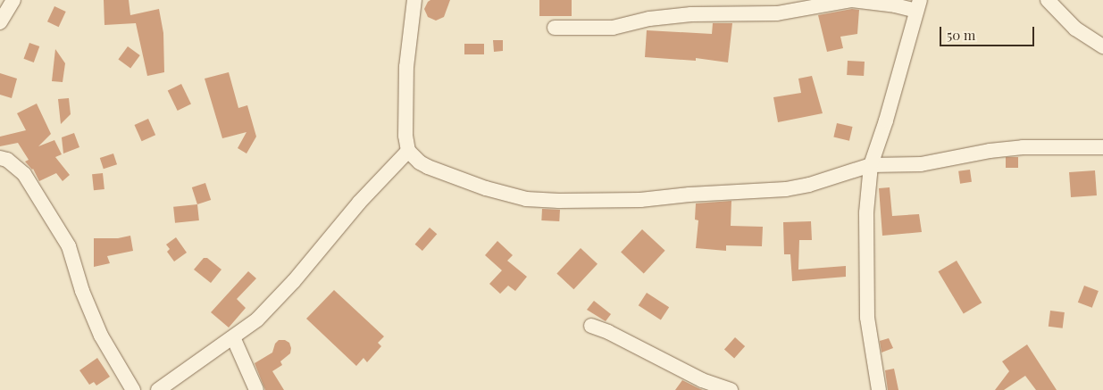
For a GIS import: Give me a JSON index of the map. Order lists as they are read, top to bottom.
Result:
{
  "scale_bar": "50 m"
}
